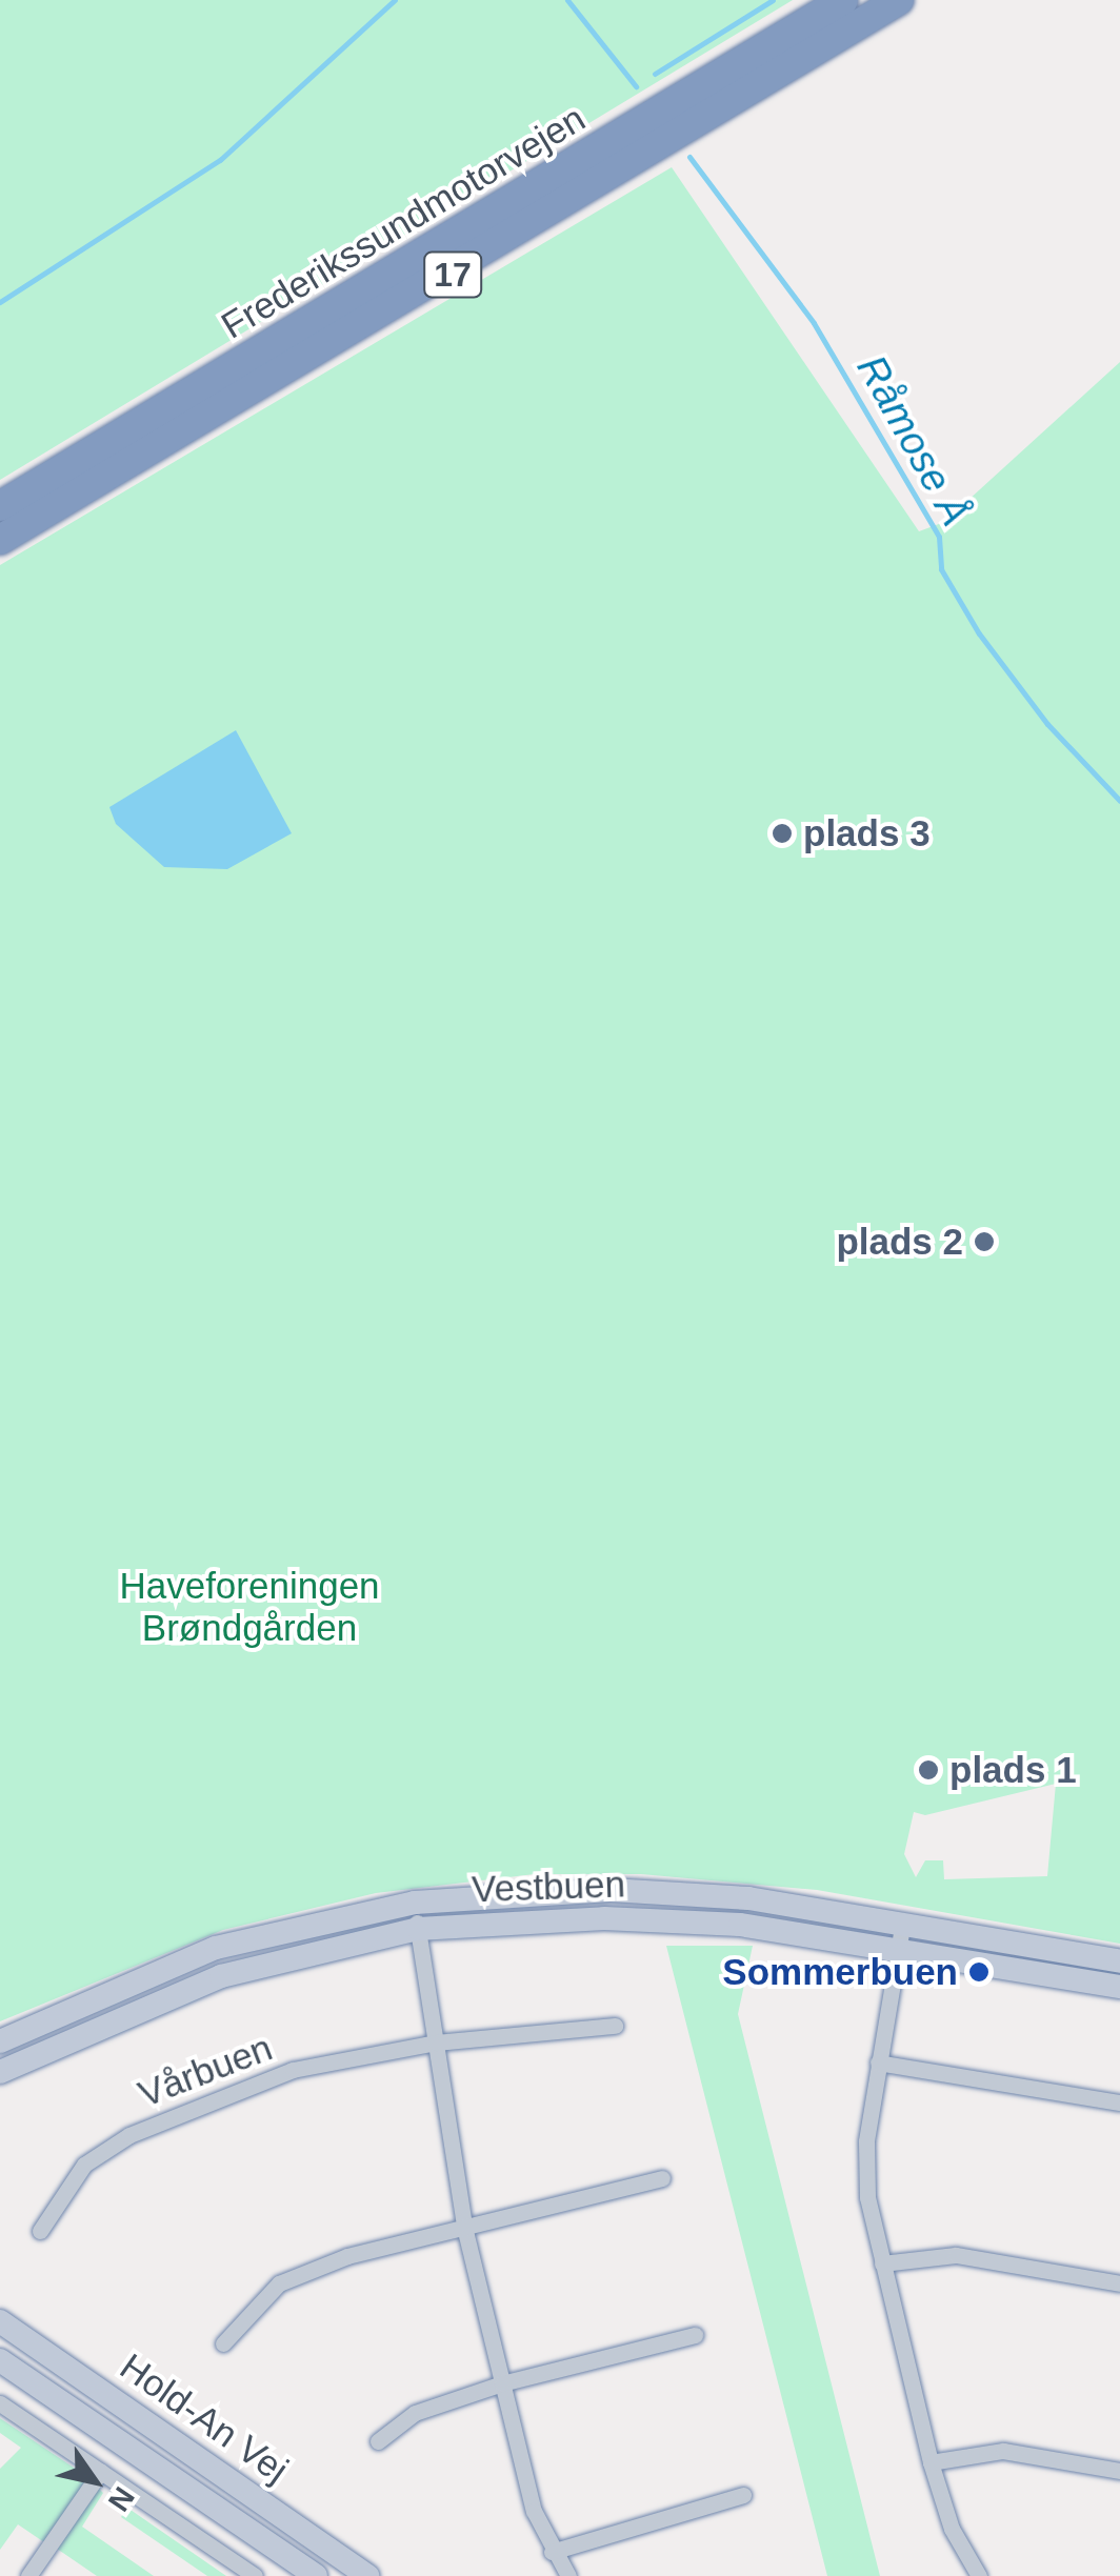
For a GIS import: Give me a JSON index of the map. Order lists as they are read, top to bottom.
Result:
{
  "streets": {
    "highway": ["Frederikssundmotorvejen", "17"],
    "street": ["Vestbuen", "Vårbuen", "Hold-An Vej"]
  },
  "water": ["Råmose Å"],
  "parks": ["Haveforeningen Brøndgården"],
  "places": [
    "plads 3",
    "plads 2",
    "plads 1",
    "Sommerbuen"
  ],
  "north": "bottom right"
}
